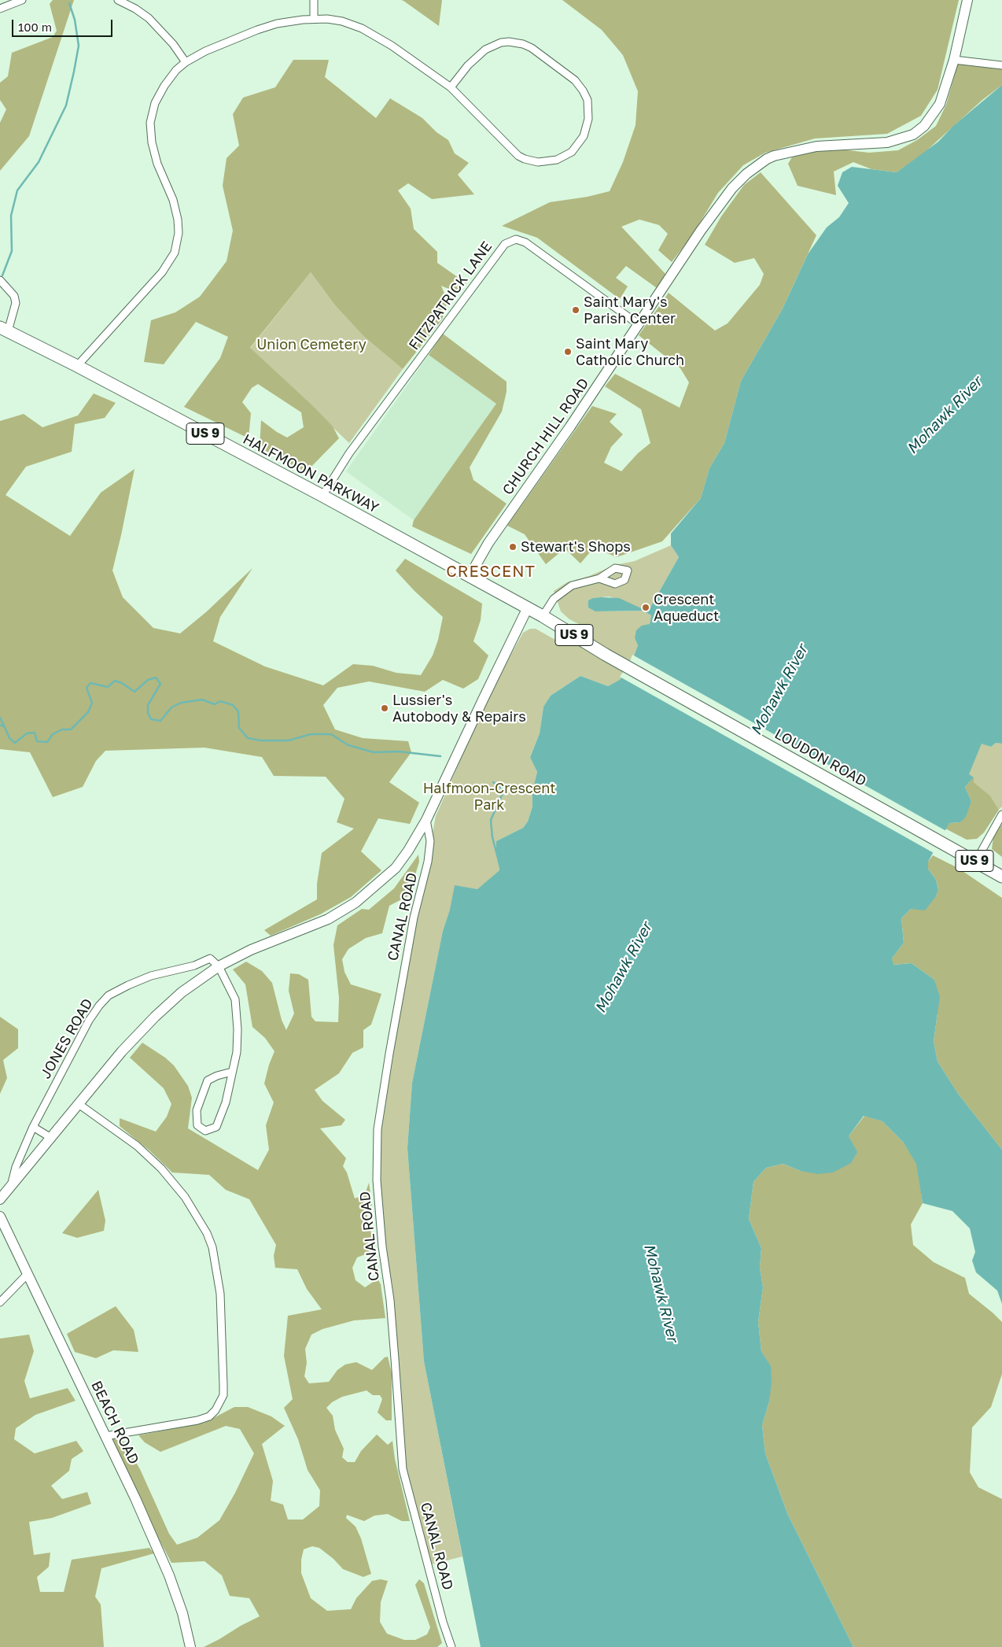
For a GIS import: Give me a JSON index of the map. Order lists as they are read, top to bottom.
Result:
{
  "streets": {
    "main road": ["US 9", "HALFMOON PARKWAY", "LOUDON ROAD"],
    "street": [
      "FITZPATRICK LANE",
      "CHURCH HILL ROAD",
      "CANAL ROAD",
      "JONES ROAD",
      "BEACH ROAD"
    ]
  },
  "crossings": [
    ["FITZPATRICK LANE", "CHURCH HILL ROAD"],
    ["FITZPATRICK LANE", "HALFMOON PARKWAY"],
    ["CHURCH HILL ROAD", "HALFMOON PARKWAY"],
    ["HALFMOON PARKWAY", "LOUDON ROAD"]
  ],
  "districts": ["CRESCENT"],
  "water": ["Mohawk River"],
  "parks": ["Union Cemetery", "Halfmoon-Crescent Park"],
  "places": [
    "Saint Mary's Parish Center",
    "Saint Mary Catholic Church",
    "Stewart's Shops",
    "Crescent Aqueduct",
    "Lussier's Autobody & Repairs"
  ],
  "scale_bar": "100 m"
}
